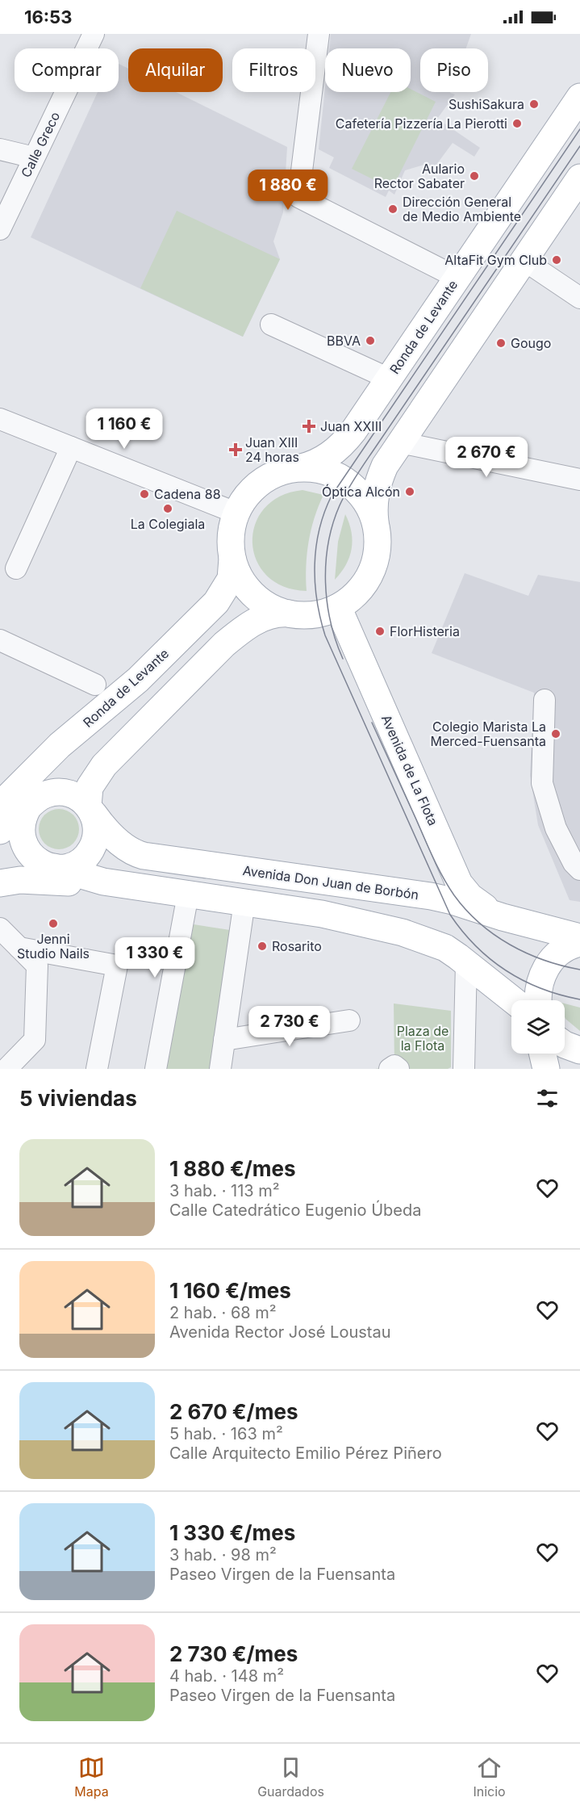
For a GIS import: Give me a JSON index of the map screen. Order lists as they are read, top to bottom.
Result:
{
  "streets": {
    "main road": ["Ronda de Levante", "Avenida de La Flota", "Avenida Don Juan de Borbón"],
    "street": ["Calle Greco"]
  },
  "crossings": [
    ["Ronda de Levante", "Avenida de La Flota"],
    ["Avenida de La Flota", "Avenida Don Juan de Borbón"]
  ],
  "parks": ["Plaza de la Flota"],
  "places": {
    "other": [
      "SushiSakura",
      "Cafetería Pizzería La Pierotti",
      "Aulario Rector Sabater",
      "Dirección General de Medio Ambiente",
      "AltaFit Gym Club",
      "BBVA",
      "Gougo",
      "Óptica Alcón",
      "Cadena 88",
      "La Colegiala",
      "FlorHisteria",
      "Colegio Marista La Merced-Fuensanta",
      "Jenni Studio Nails",
      "Rosarito"
    ],
    "health": ["Juan XXIII", "Juan XIII 24 horas"]
  },
  "page": {
    "status": "16:53",
    "chip": [
      "Comprar",
      "Alquilar",
      "Filtros",
      "Nuevo",
      "Piso"
    ],
    "price": [
      "1 880 €",
      "1 160 €",
      "2 670 €",
      "1 330 €",
      "2 730 €"
    ],
    "heading": "5 viviendas",
    "list": [
      {
        "name": "1 880 €/mes",
        "note": "3 hab. · 113 m² · Calle Catedrático Eugenio Úbeda"
      },
      {
        "name": "1 160 €/mes",
        "note": "2 hab. · 68 m² · Avenida Rector José Loustau"
      },
      {
        "name": "2 670 €/mes",
        "note": "5 hab. · 163 m² · Calle Arquitecto Emilio Pérez Piñero"
      },
      {
        "name": "1 330 €/mes",
        "note": "3 hab. · 98 m² · Paseo Virgen de la Fuensanta"
      },
      {
        "name": "2 730 €/mes",
        "note": "4 hab. · 148 m² · Paseo Virgen de la Fuensanta"
      }
    ],
    "tabs": ["Mapa", "Guardados", "Inicio"]
  }
}
